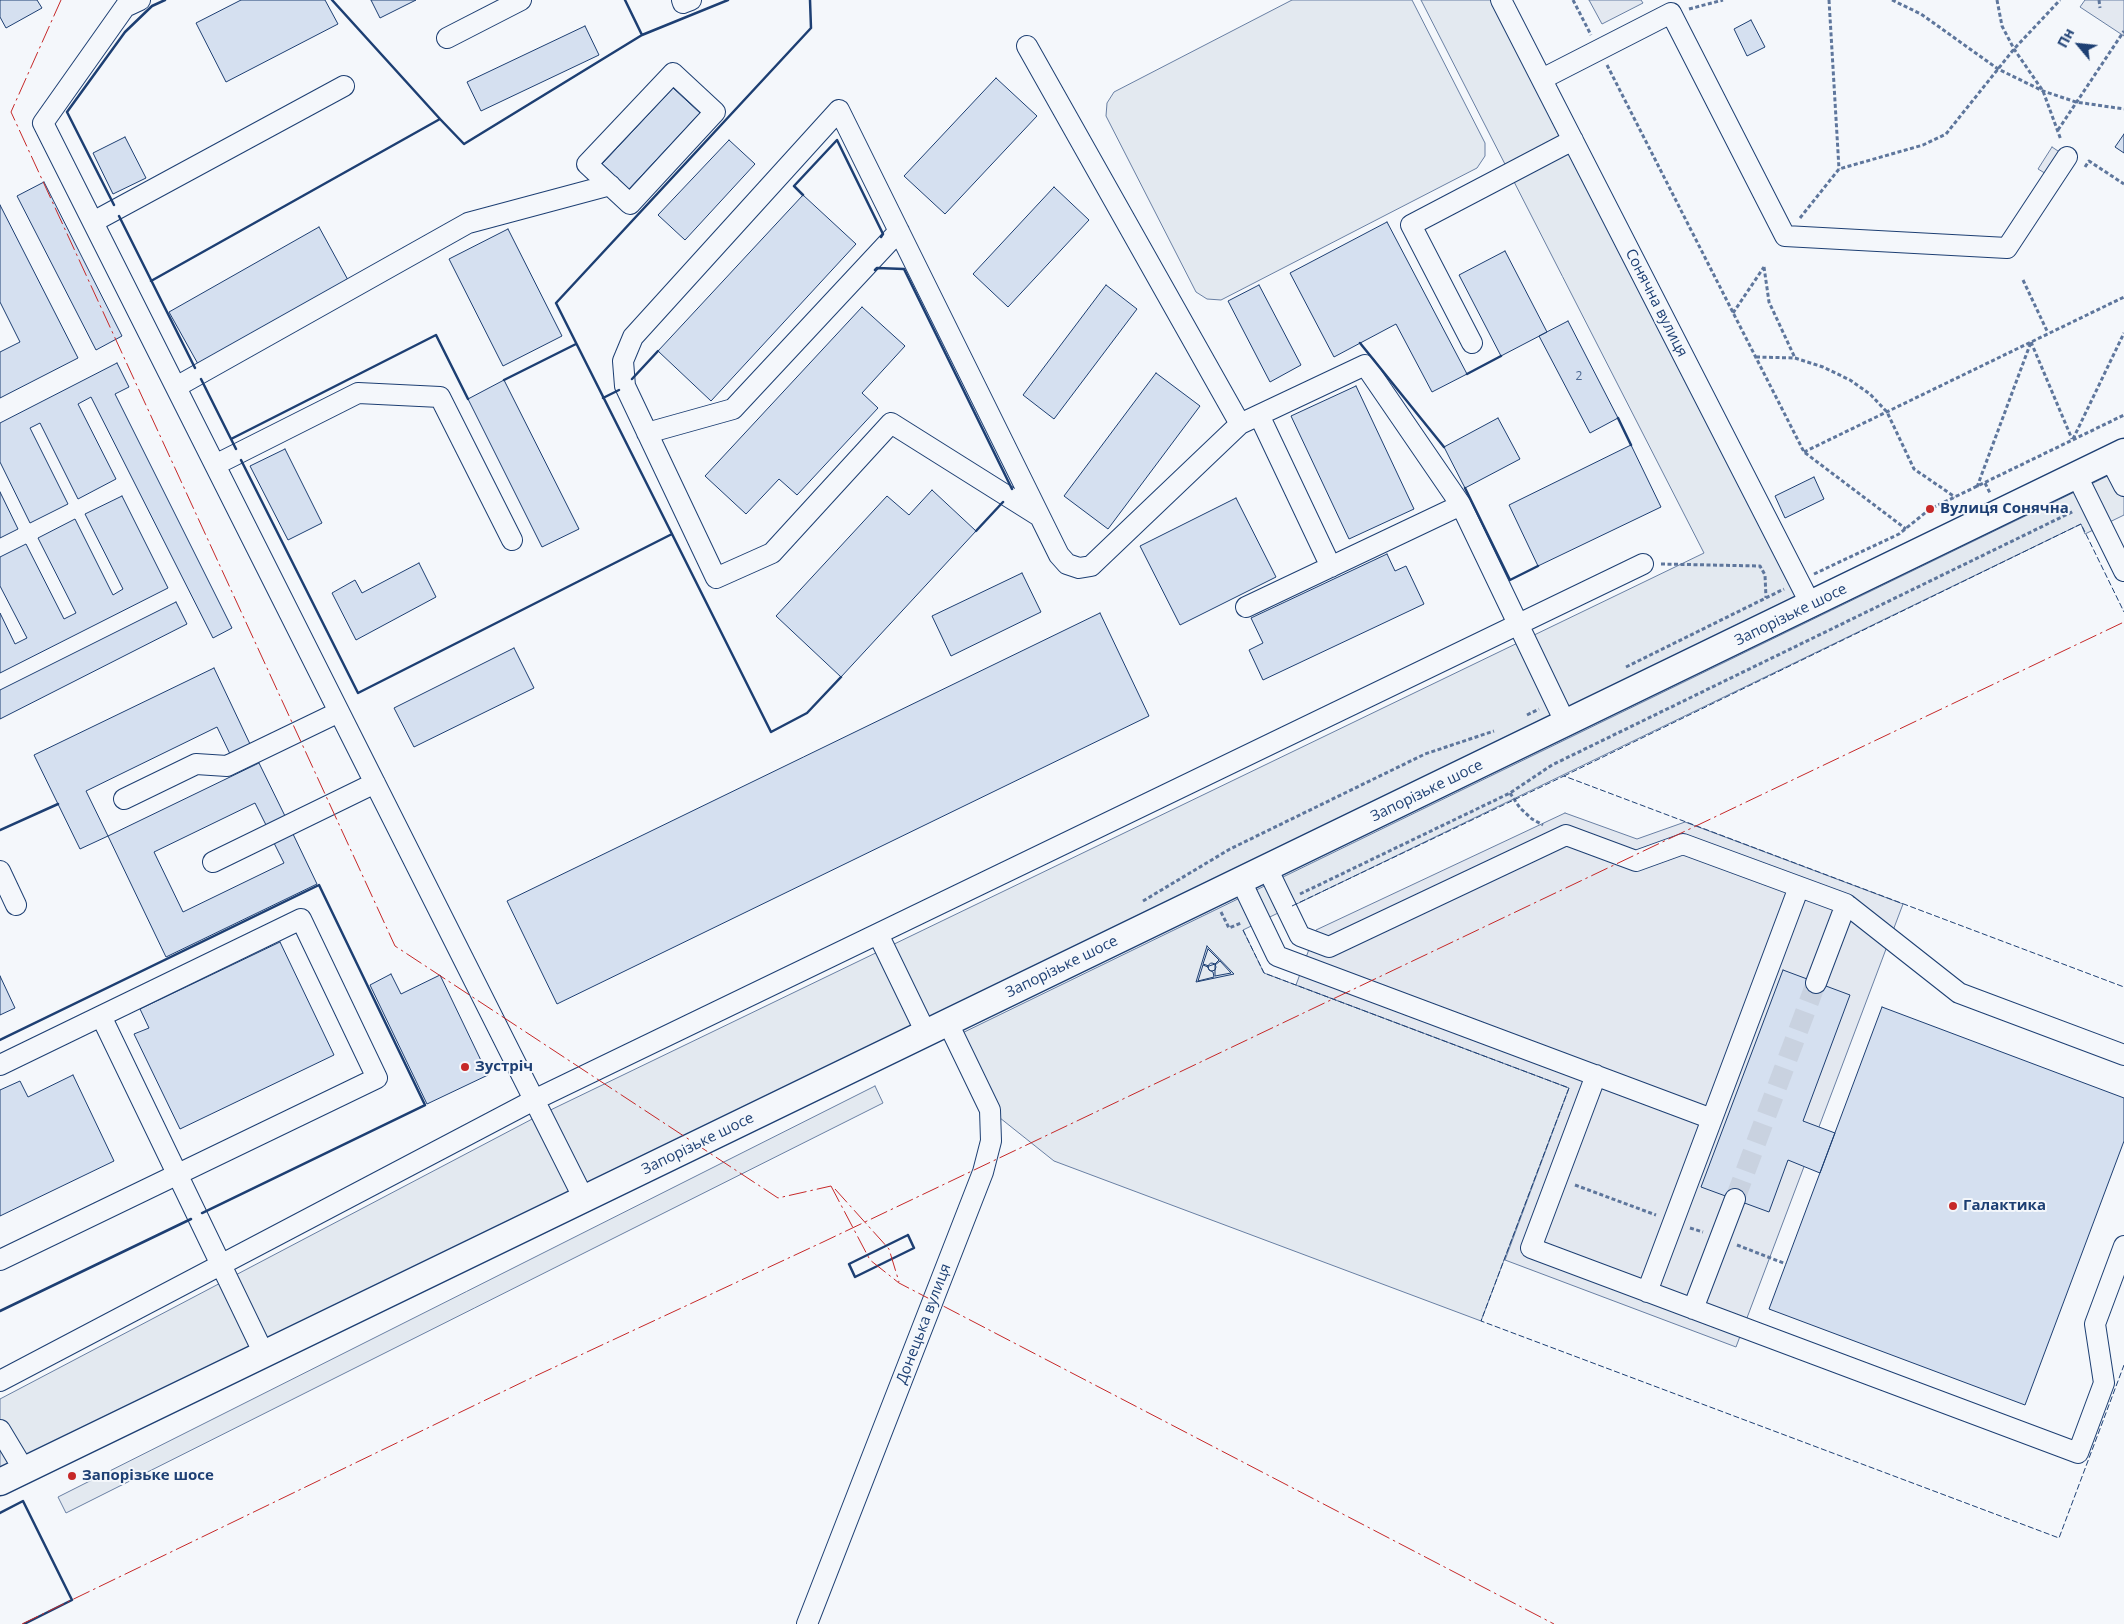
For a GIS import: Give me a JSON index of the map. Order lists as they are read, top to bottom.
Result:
{
  "streets": {
    "main road": ["Запорізьке шосе"],
    "street": ["Сонячна вулиця", "Донецька вулиця"]
  },
  "crossings": [
    ["Сонячна вулиця", "Запорізьке шосе"],
    ["Запорізьке шосе", "Донецька вулиця"]
  ],
  "places": [
    "Вулиця Сонячна",
    "Зустріч",
    "Галактика",
    "Запорізьке шосе"
  ],
  "house_numbers": ["2"],
  "north": "top left"
}
